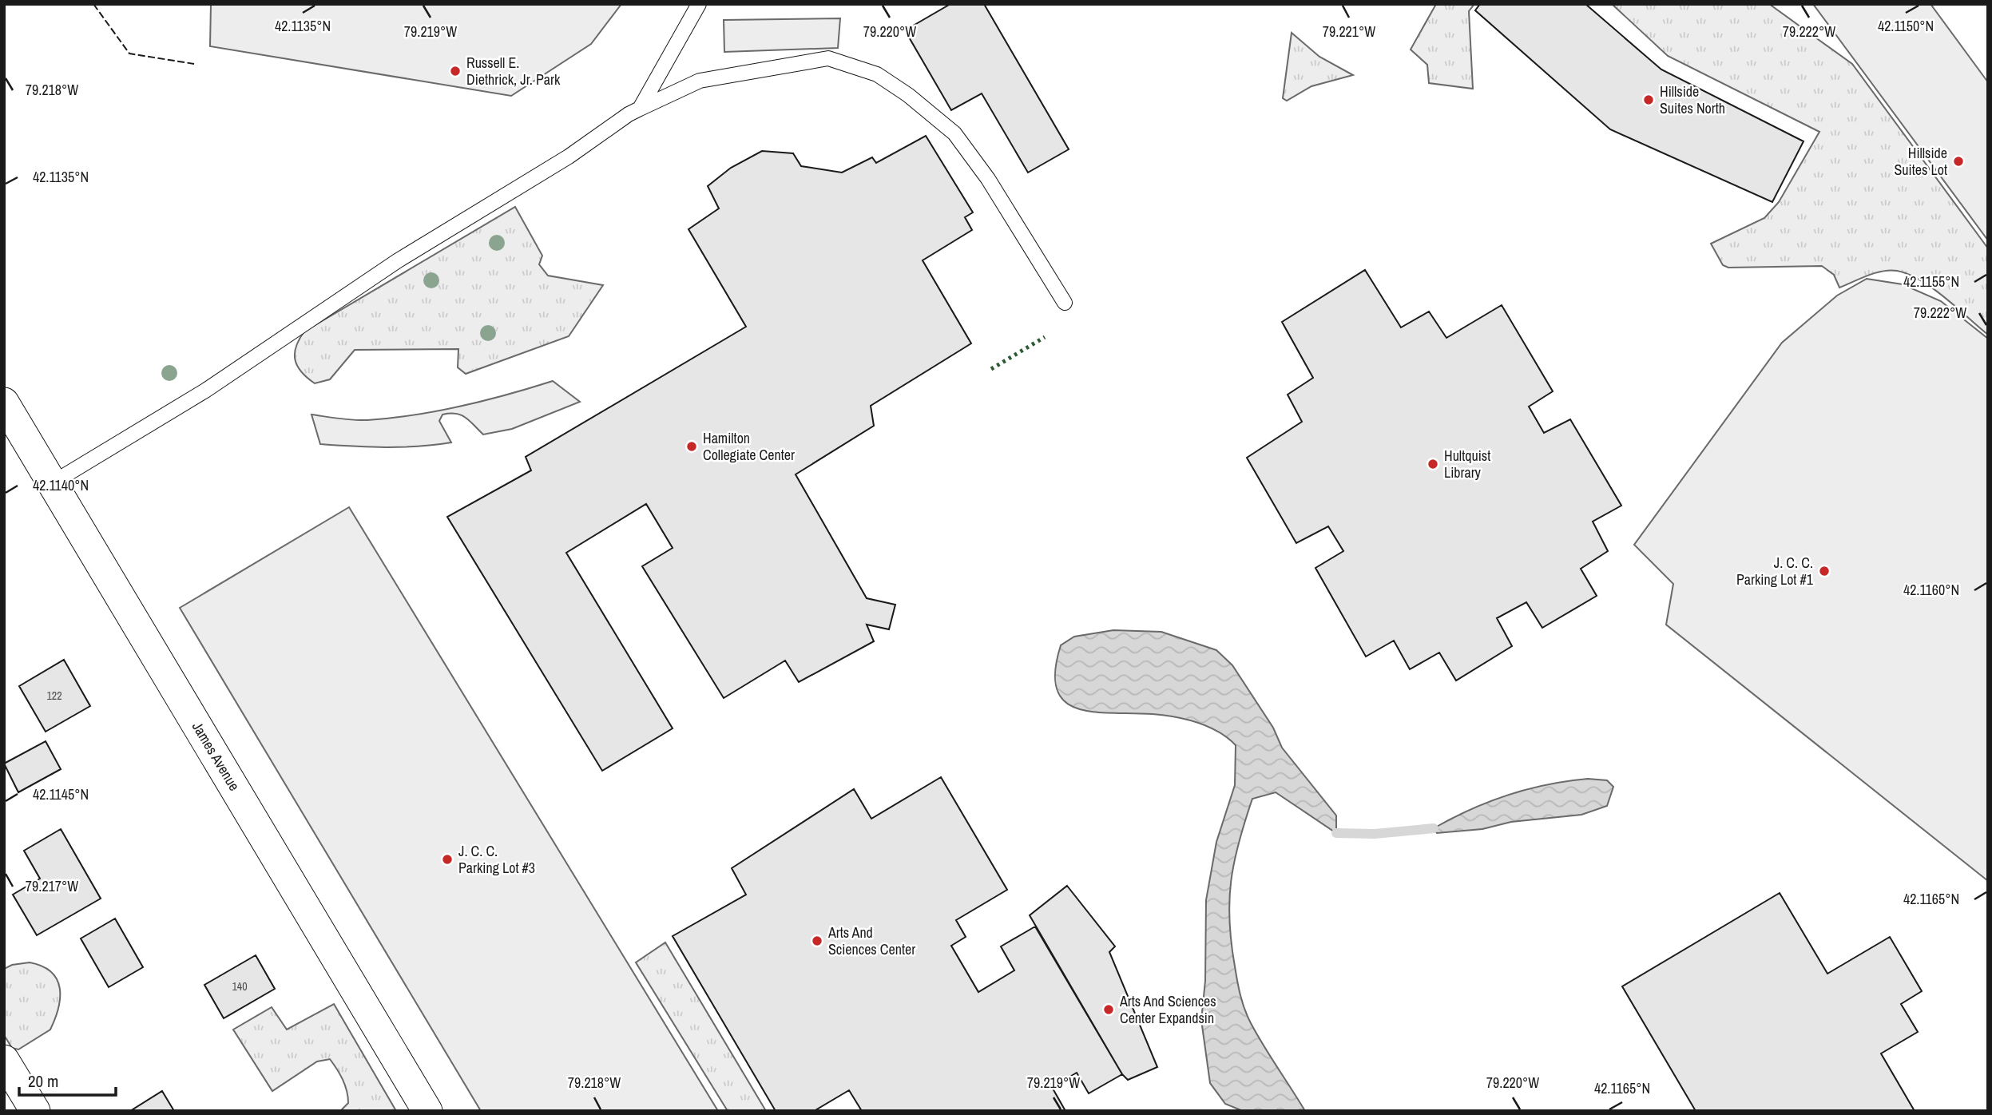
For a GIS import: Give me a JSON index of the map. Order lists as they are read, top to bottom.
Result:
{
  "streets": {
    "street": ["James Avenue"]
  },
  "places": [
    "Russell E. Diethrick, Jr. Park",
    "Hillside Suites North",
    "Hillside Suites Lot",
    "Hamilton Collegiate Center",
    "Hultquist Library",
    "J. C. C. Parking Lot #1",
    "J. C. C. Parking Lot #3",
    "Arts And Sciences Center",
    "Arts And Sciences Center Expandsin"
  ],
  "house_numbers": ["122", "140"],
  "scale_bar": "20 m",
  "coordinates": [
    "42.1135°N",
    "42.1150°N",
    "79.219°W",
    "79.220°W",
    "79.221°W",
    "79.222°W",
    "79.218°W",
    "42.1155°N",
    "42.1140°N",
    "42.1160°N",
    "42.1145°N",
    "79.217°W",
    "42.1165°N"
  ]
}
